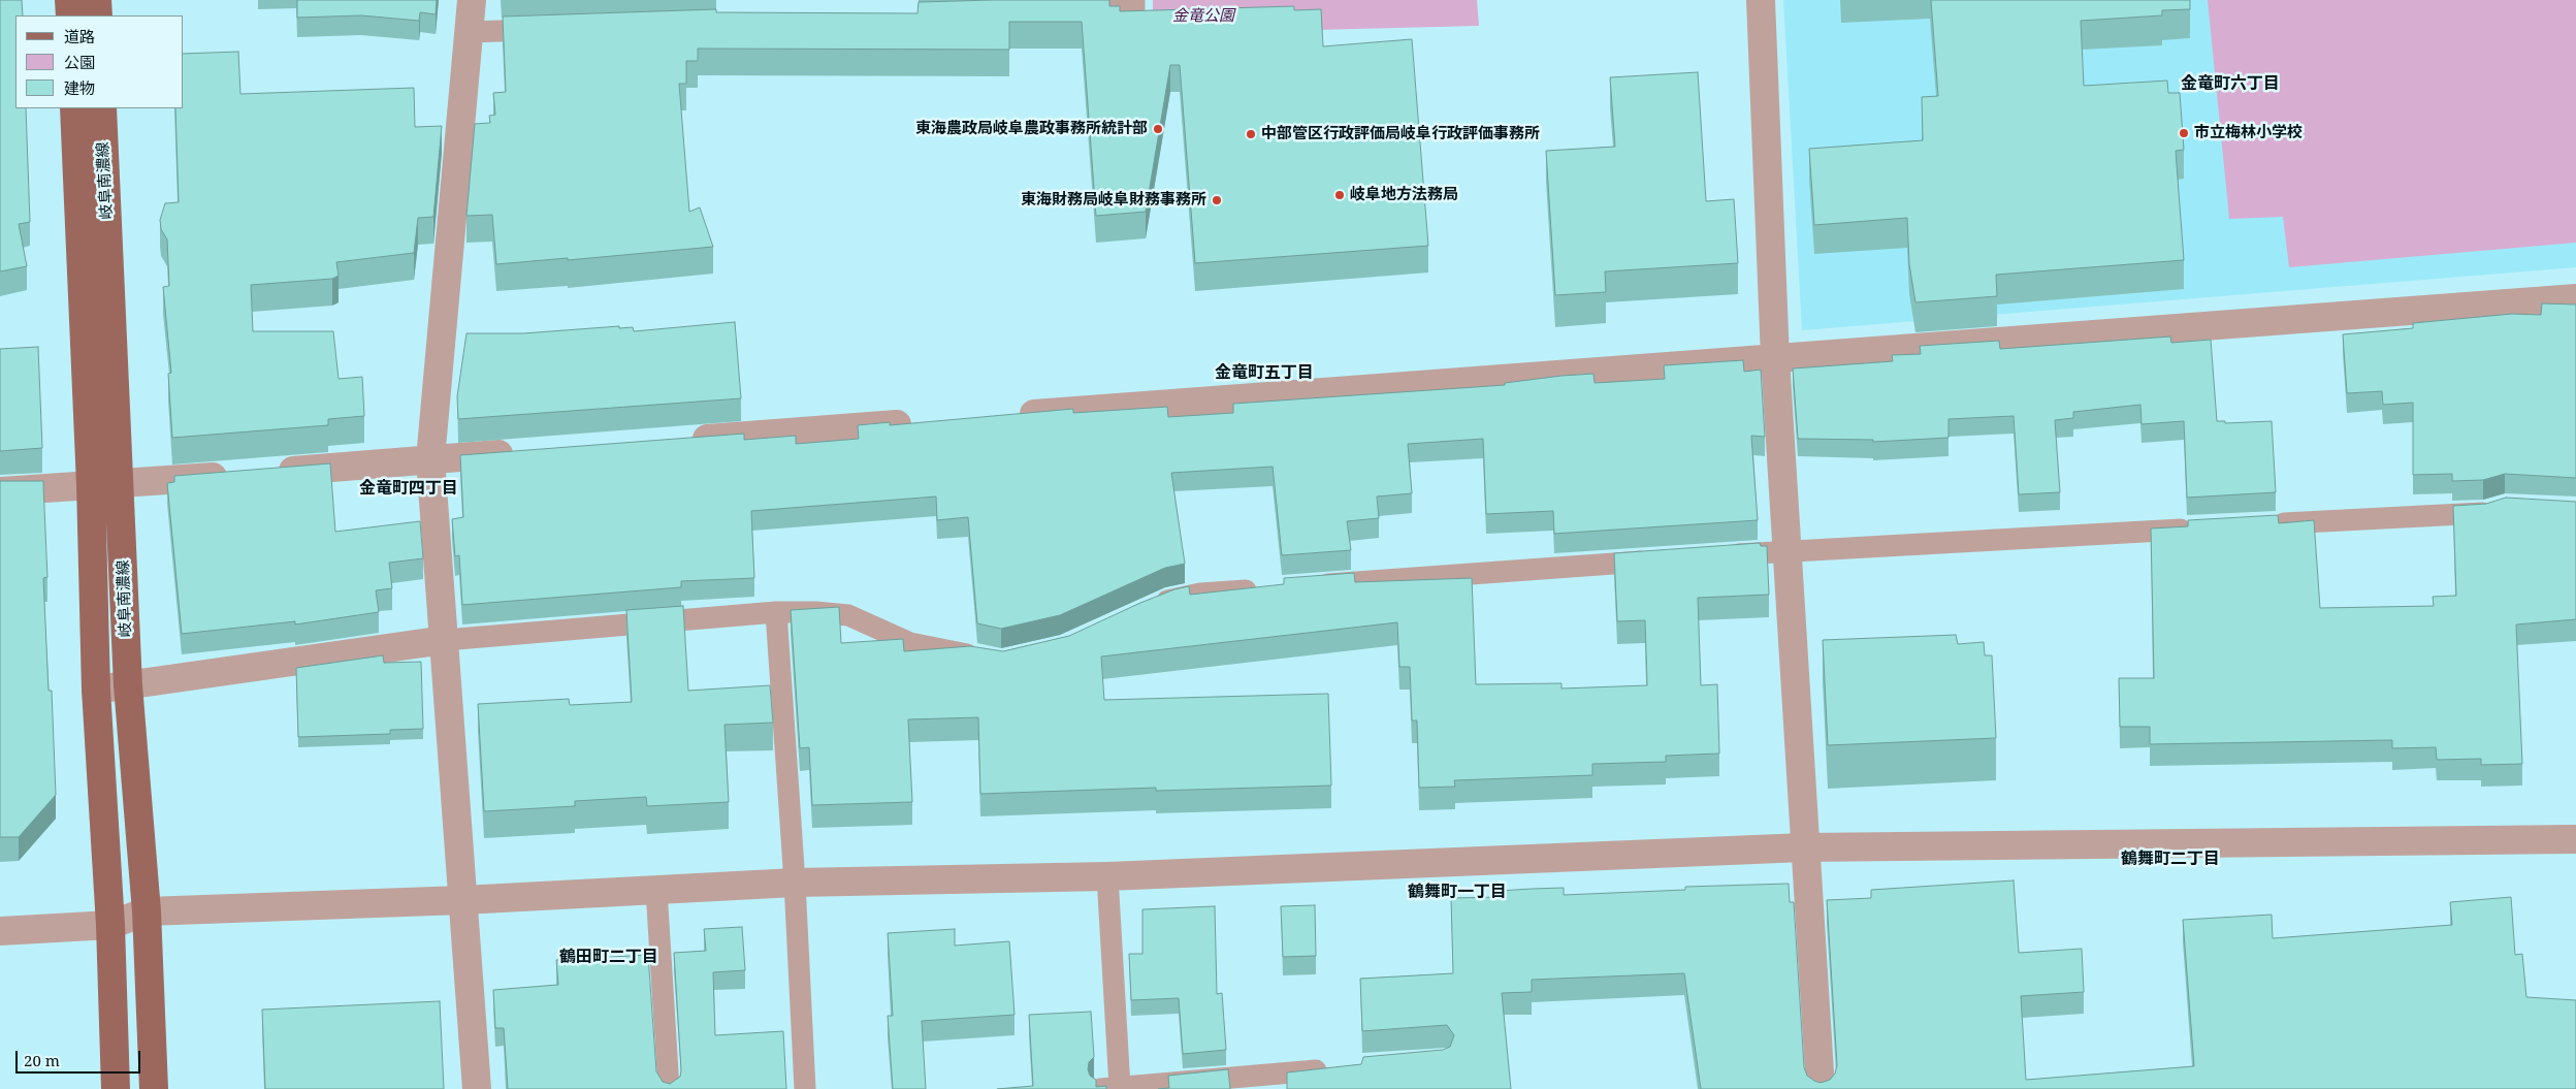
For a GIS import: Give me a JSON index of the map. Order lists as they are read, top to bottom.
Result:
{
  "streets": {
    "main road": ["岐阜南濃線"]
  },
  "districts": [
    "金竜町六丁目",
    "金竜町五丁目",
    "金竜町四丁目",
    "鶴舞町二丁目",
    "鶴舞町一丁目",
    "鶴田町二丁目"
  ],
  "parks": ["金竜公園"],
  "places": [
    "東海農政局岐阜農政事務所統計部",
    "市立梅林小学校",
    "中部管区行政評価局岐阜行政評価事務所",
    "岐阜地方法務局",
    "東海財務局岐阜財務事務所"
  ],
  "legend": ["道路", "公園", "建物"],
  "scale_bar": "20 m"
}
